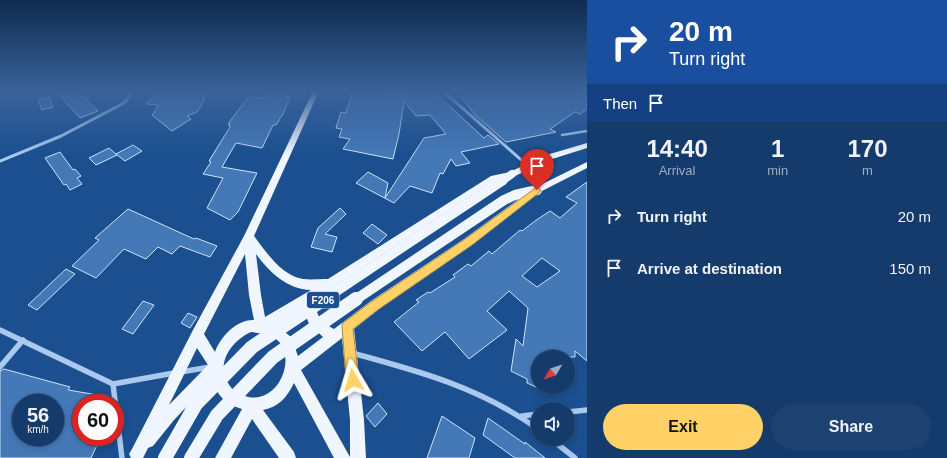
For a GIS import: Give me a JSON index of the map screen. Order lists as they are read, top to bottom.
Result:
{
  "streets": {
    "main road": ["F206"]
  },
  "north": "bottom left",
  "page": {
    "turn": ["20 m", "Turn right"],
    "then": "Then",
    "eta": [
      "14:40",
      "Arrival",
      "1",
      "min",
      "170",
      "m"
    ],
    "list": [
      {
        "name": "Turn right",
        "value": "20 m"
      },
      {
        "name": "Arrive at destination",
        "value": "150 m"
      }
    ],
    "speed": "56 km/h",
    "limit": "60",
    "buttons": ["Exit", "Share"]
  }
}
